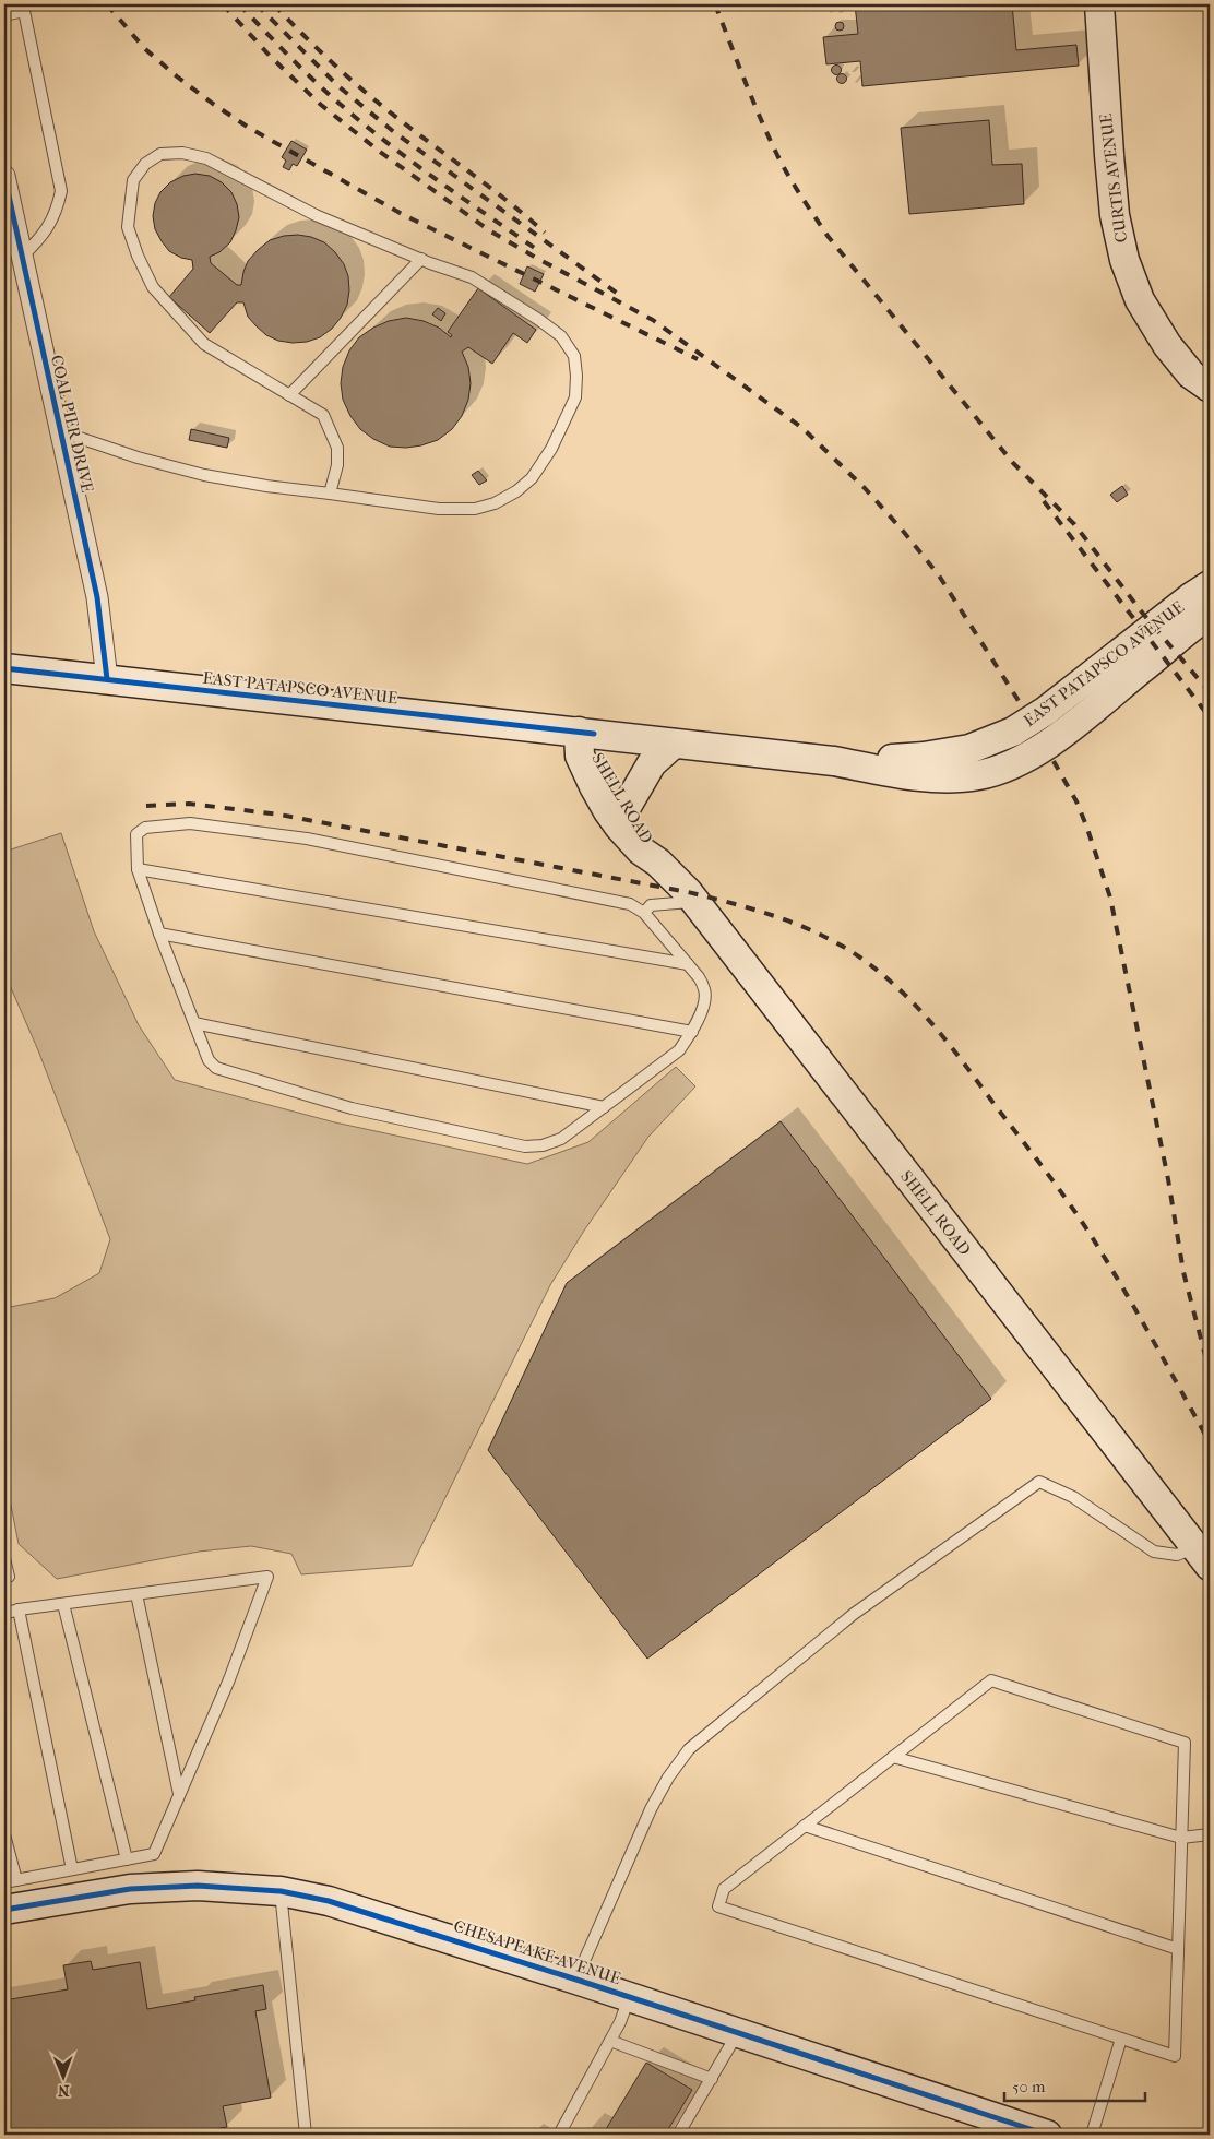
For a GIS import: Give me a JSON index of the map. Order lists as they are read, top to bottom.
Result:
{
  "streets": {
    "main road": [
      "CURTIS AVENUE",
      "EAST PATAPSCO AVENUE",
      "SHELL ROAD",
      "CHESAPEAKE AVENUE"
    ],
    "street": ["COAL PIER DRIVE"]
  },
  "crossings": [
    ["COAL PIER DRIVE", "EAST PATAPSCO AVENUE"],
    ["EAST PATAPSCO AVENUE", "SHELL ROAD"]
  ],
  "scale_bar": "50 m",
  "north": "bottom"
}
